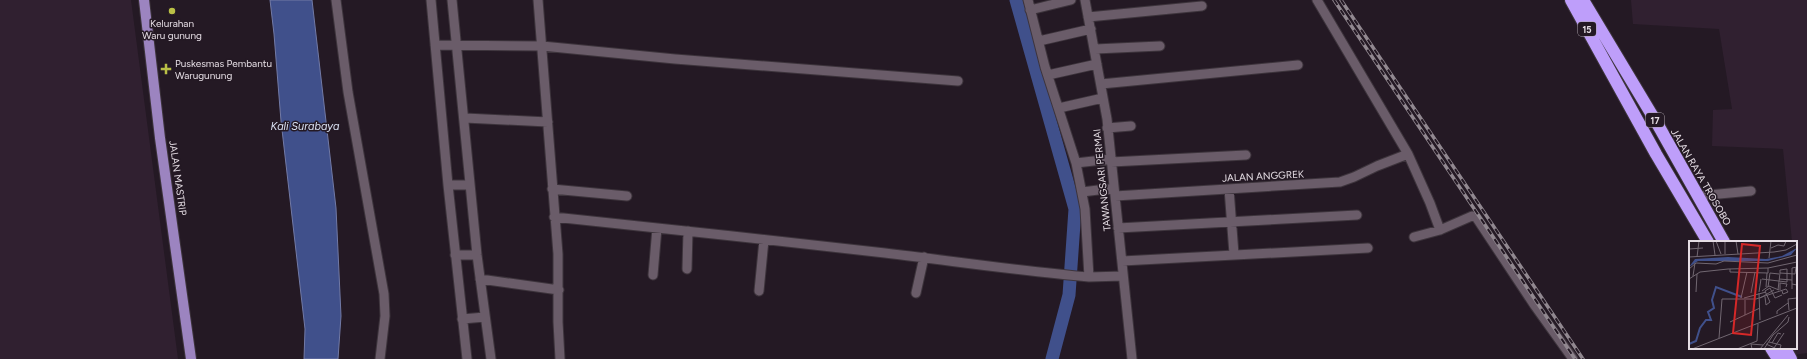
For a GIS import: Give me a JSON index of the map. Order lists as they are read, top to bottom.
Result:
{
  "streets": {
    "highway": ["15", "17", "JALAN RAYA TROSOBO"],
    "main road": ["JALAN MASTRIP"],
    "street": ["JALAN ANGGREK", "TAWANGSARI PERMAI"]
  },
  "crossings": [
    ["15", "17"],
    ["JALAN ANGGREK", "TAWANGSARI PERMAI"]
  ],
  "water": ["Kali Surabaya"],
  "places": {
    "other": ["Kelurahan Waru gunung"],
    "health": ["Puskesmas Pembantu Warugunung"]
  }
}
